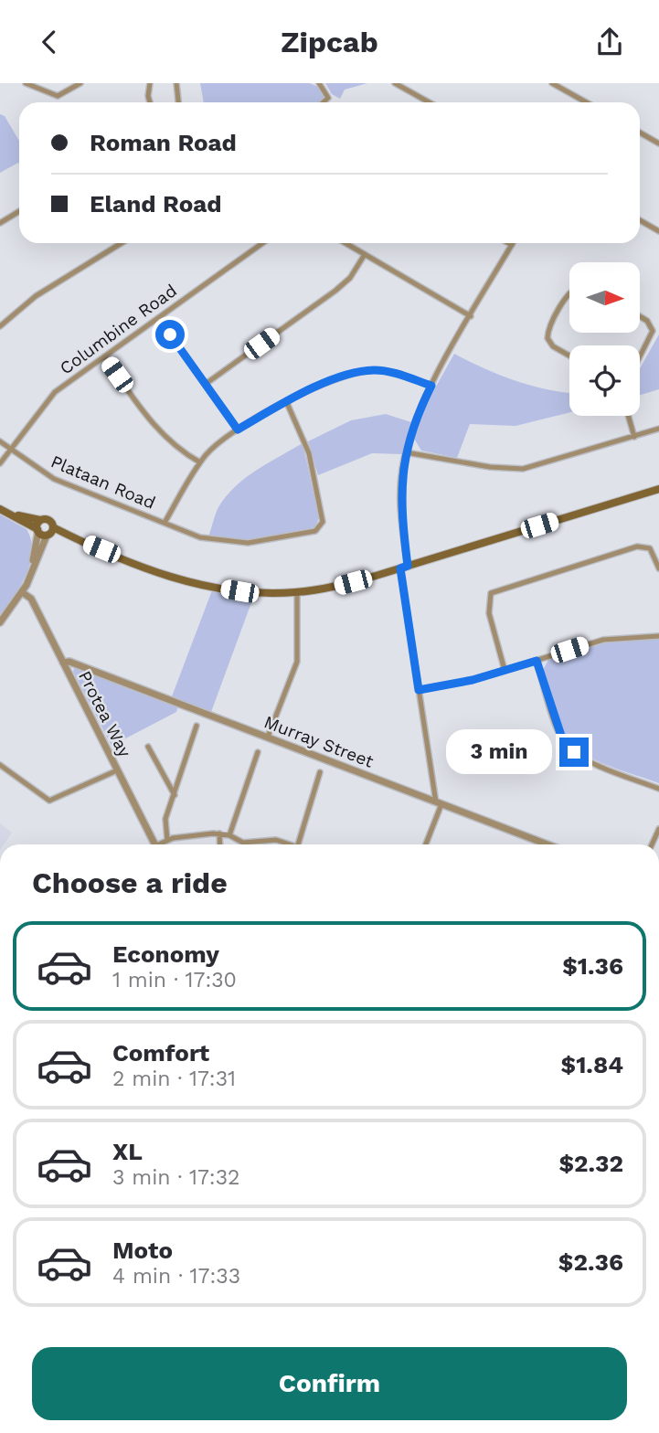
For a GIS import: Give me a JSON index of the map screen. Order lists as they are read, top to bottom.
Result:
{
  "streets": {
    "street": [
      "Columbine Road",
      "Plataan Road",
      "Protea Way",
      "Murray Street"
    ]
  },
  "crossings": [
    ["Columbine Road", "Plataan Road"],
    ["Protea Way", "Murray Street"]
  ],
  "north": "right",
  "page": {
    "header": "Zipcab",
    "banner": ["Roman Road", "Eland Road"],
    "bubble": "3 min",
    "heading": "Choose a ride",
    "list": [
      {
        "name": "Economy",
        "note": "1 min · 17:30",
        "value": "$1.36"
      },
      {
        "name": "Comfort",
        "note": "2 min · 17:31",
        "value": "$1.84"
      },
      {
        "name": "XL",
        "note": "3 min · 17:32",
        "value": "$2.32"
      },
      {
        "name": "Moto",
        "note": "4 min · 17:33",
        "value": "$2.36"
      }
    ],
    "buttons": "Confirm"
  }
}
